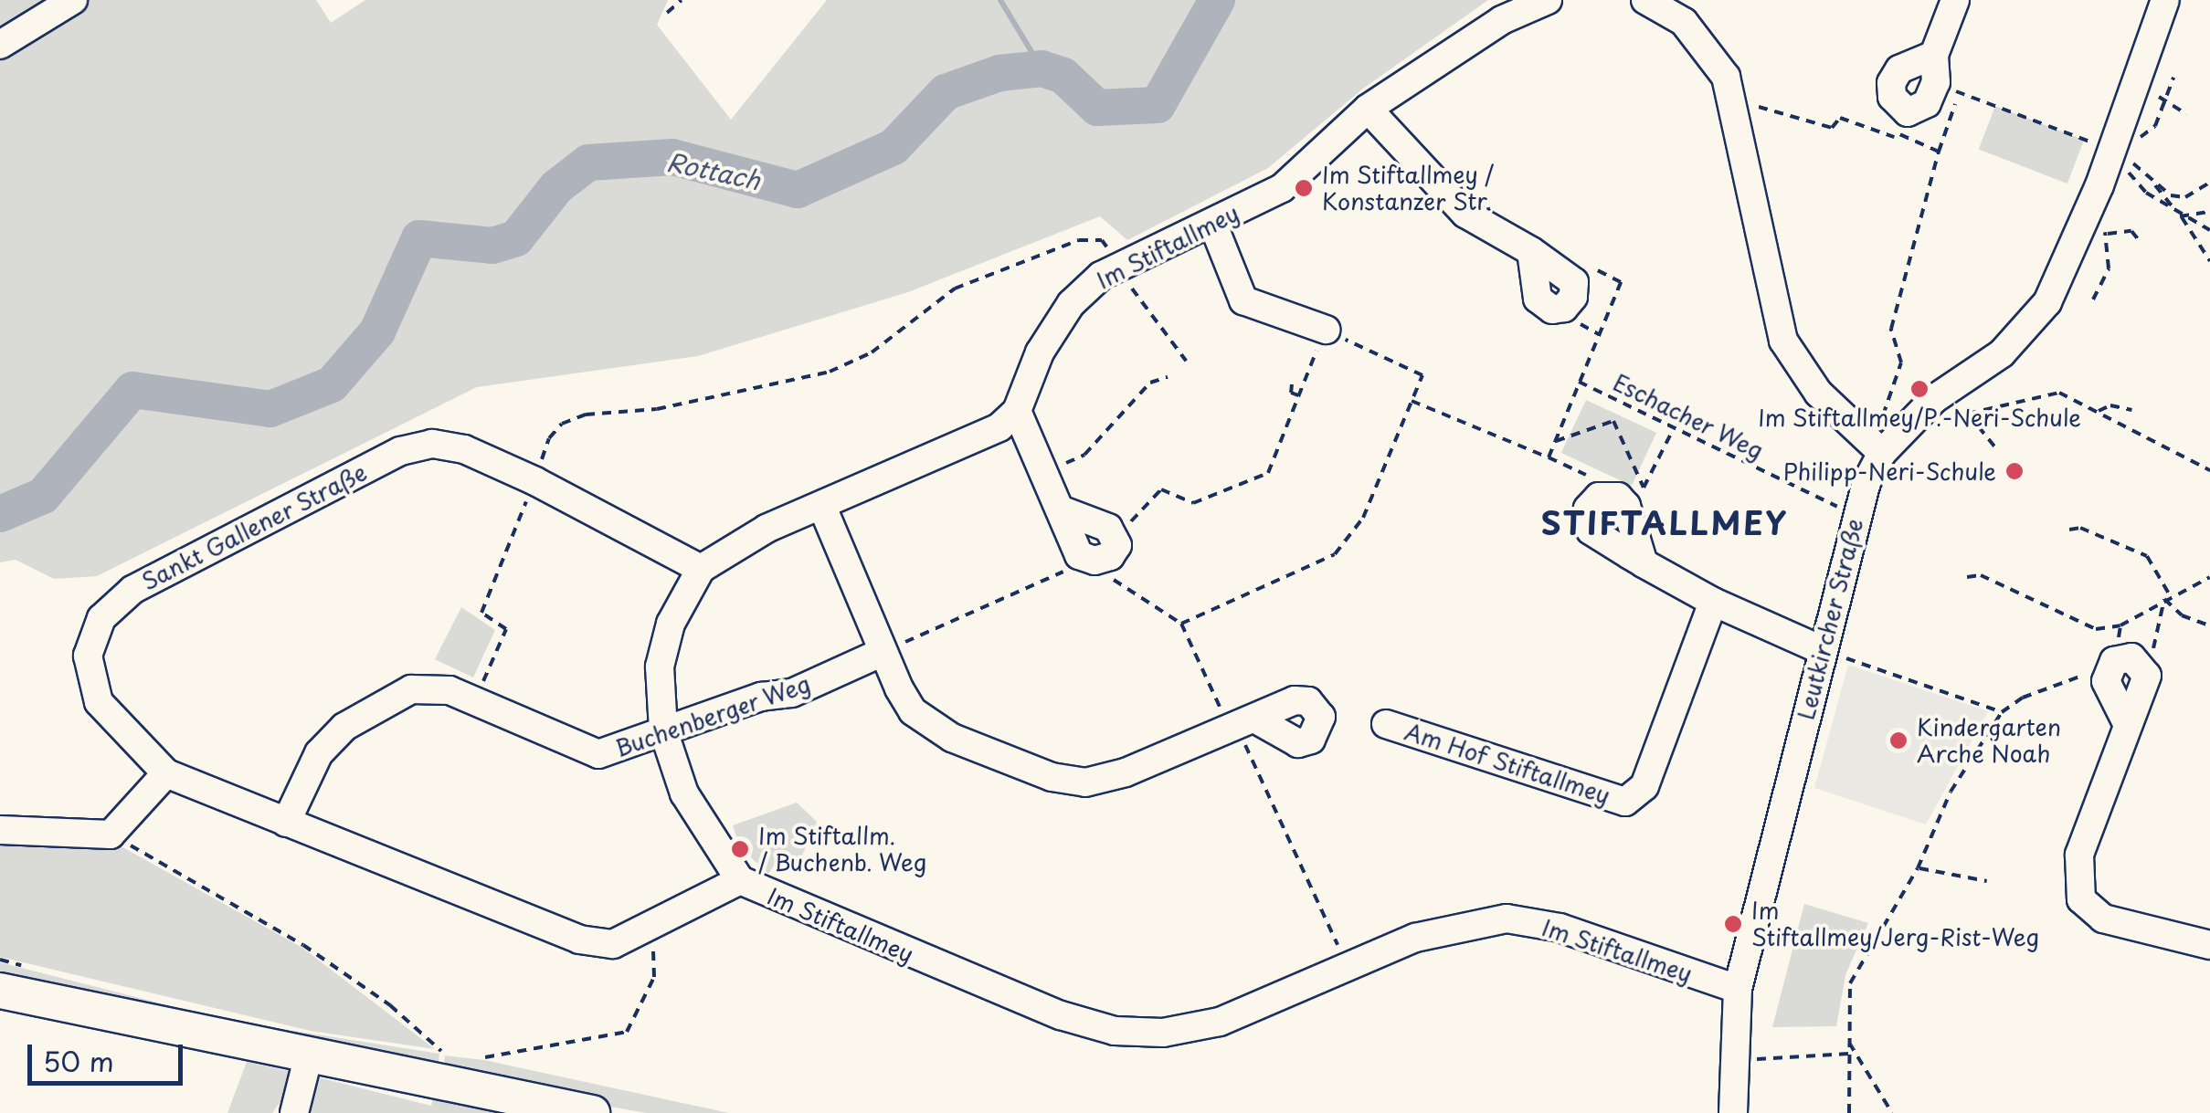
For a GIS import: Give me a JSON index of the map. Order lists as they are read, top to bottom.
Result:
{
  "streets": {
    "street": [
      "Im Stiftallmey",
      "Sankt Gallener Straße",
      "Leutkircher Straße",
      "Buchenberger Weg",
      "Am Hof Stiftallmey"
    ],
    "path": ["Eschacher Weg"]
  },
  "crossings": [
    ["Im Stiftallmey", "Sankt Gallener Straße"],
    ["Im Stiftallmey", "Leutkircher Straße"],
    ["Im Stiftallmey", "Buchenberger Weg"],
    ["Eschacher Weg", "Leutkircher Straße"],
    ["Sankt Gallener Straße", "Buchenberger Weg"]
  ],
  "districts": ["STIFTALLMEY"],
  "water": ["Rottach"],
  "places": [
    "Im Stiftallmey / Konstanzer Str.",
    "Im Stiftallmey/P.-Neri-Schule",
    "Philipp-Neri-Schule",
    "Kindergarten Arche Noah",
    "Im Stiftallm. / Buchenb. Weg",
    "Im Stiftallmey/Jerg-Rist-Weg"
  ],
  "scale_bar": "50 m"
}
